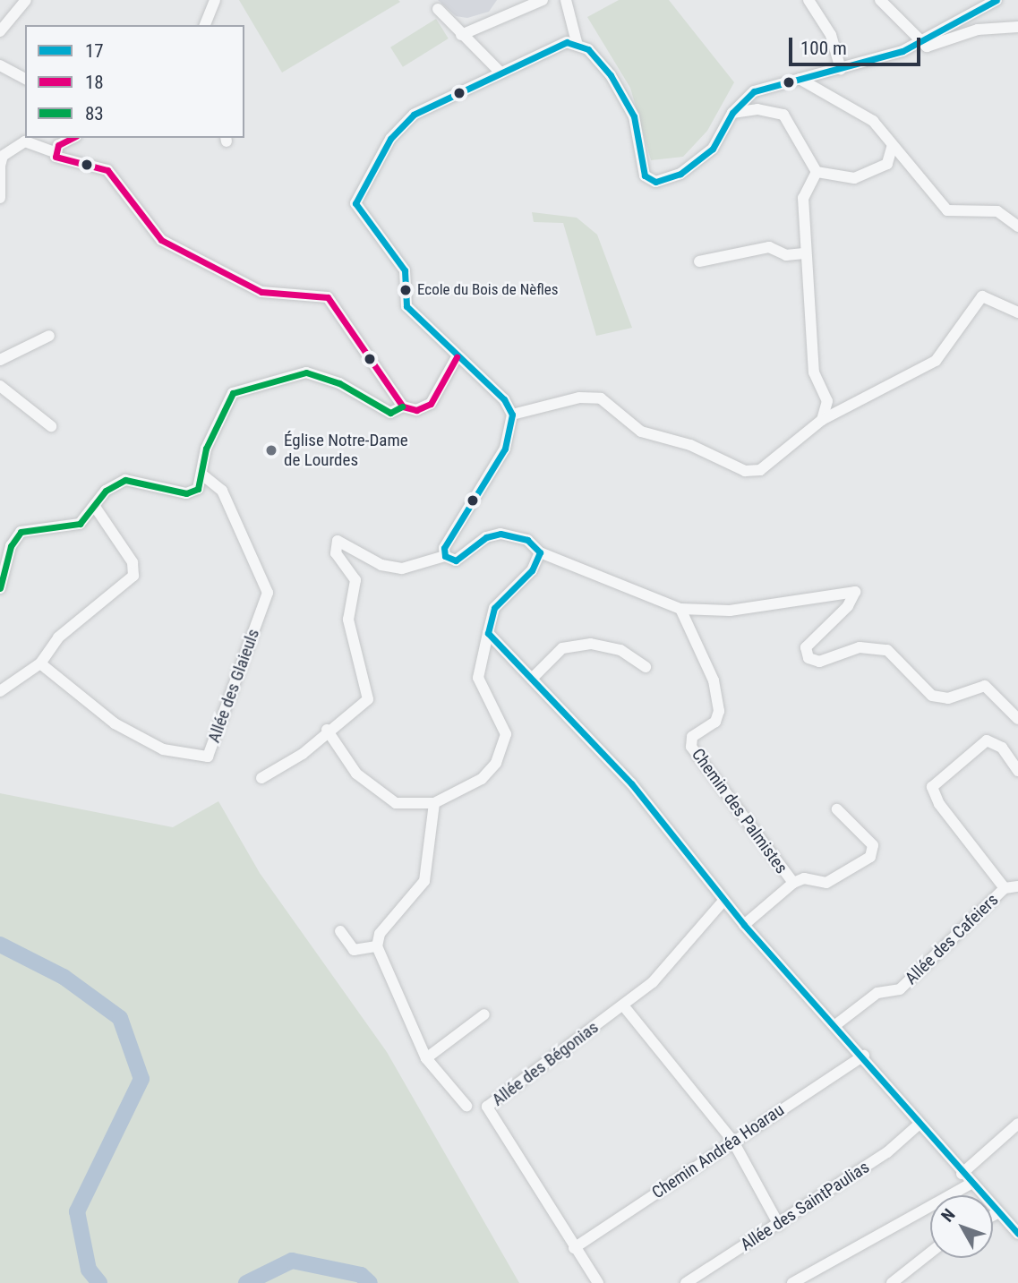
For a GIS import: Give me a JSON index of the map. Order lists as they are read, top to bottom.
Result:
{
  "streets": {
    "street": [
      "Allée des Glaieuls",
      "Chemin des Palmistes",
      "Allée des Cafeiers",
      "Allée des Bégonias",
      "Chemin Andréa Hoarau",
      "Allée des SaintPaulias"
    ]
  },
  "crossings": [
    ["Allée des Bégonias", "Chemin Andréa Hoarau"]
  ],
  "places": ["Ecole du Bois de Nèfles", "Église Notre-Dame de Lourdes"],
  "lines": ["transit line 17", "transit line 18", "transit line 83"],
  "legend": ["17", "18", "83"],
  "scale_bar": "100 m",
  "north": "top left"
}
